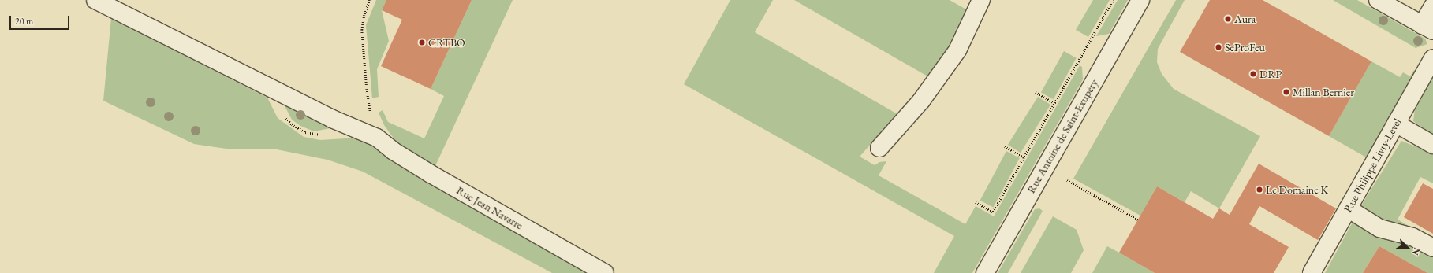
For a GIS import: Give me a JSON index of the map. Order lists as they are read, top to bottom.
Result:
{
  "streets": {
    "street": ["Rue Antoine de Saint-Exupéry", "Rue Philippe Livry-Level", "Rue Jean Navarre"]
  },
  "places": [
    "Aura",
    "CRTBO",
    "SeProFeu",
    "DRP",
    "Millan Bernier",
    "Le Domaine K"
  ],
  "scale_bar": "20 m",
  "north": "bottom right"
}
